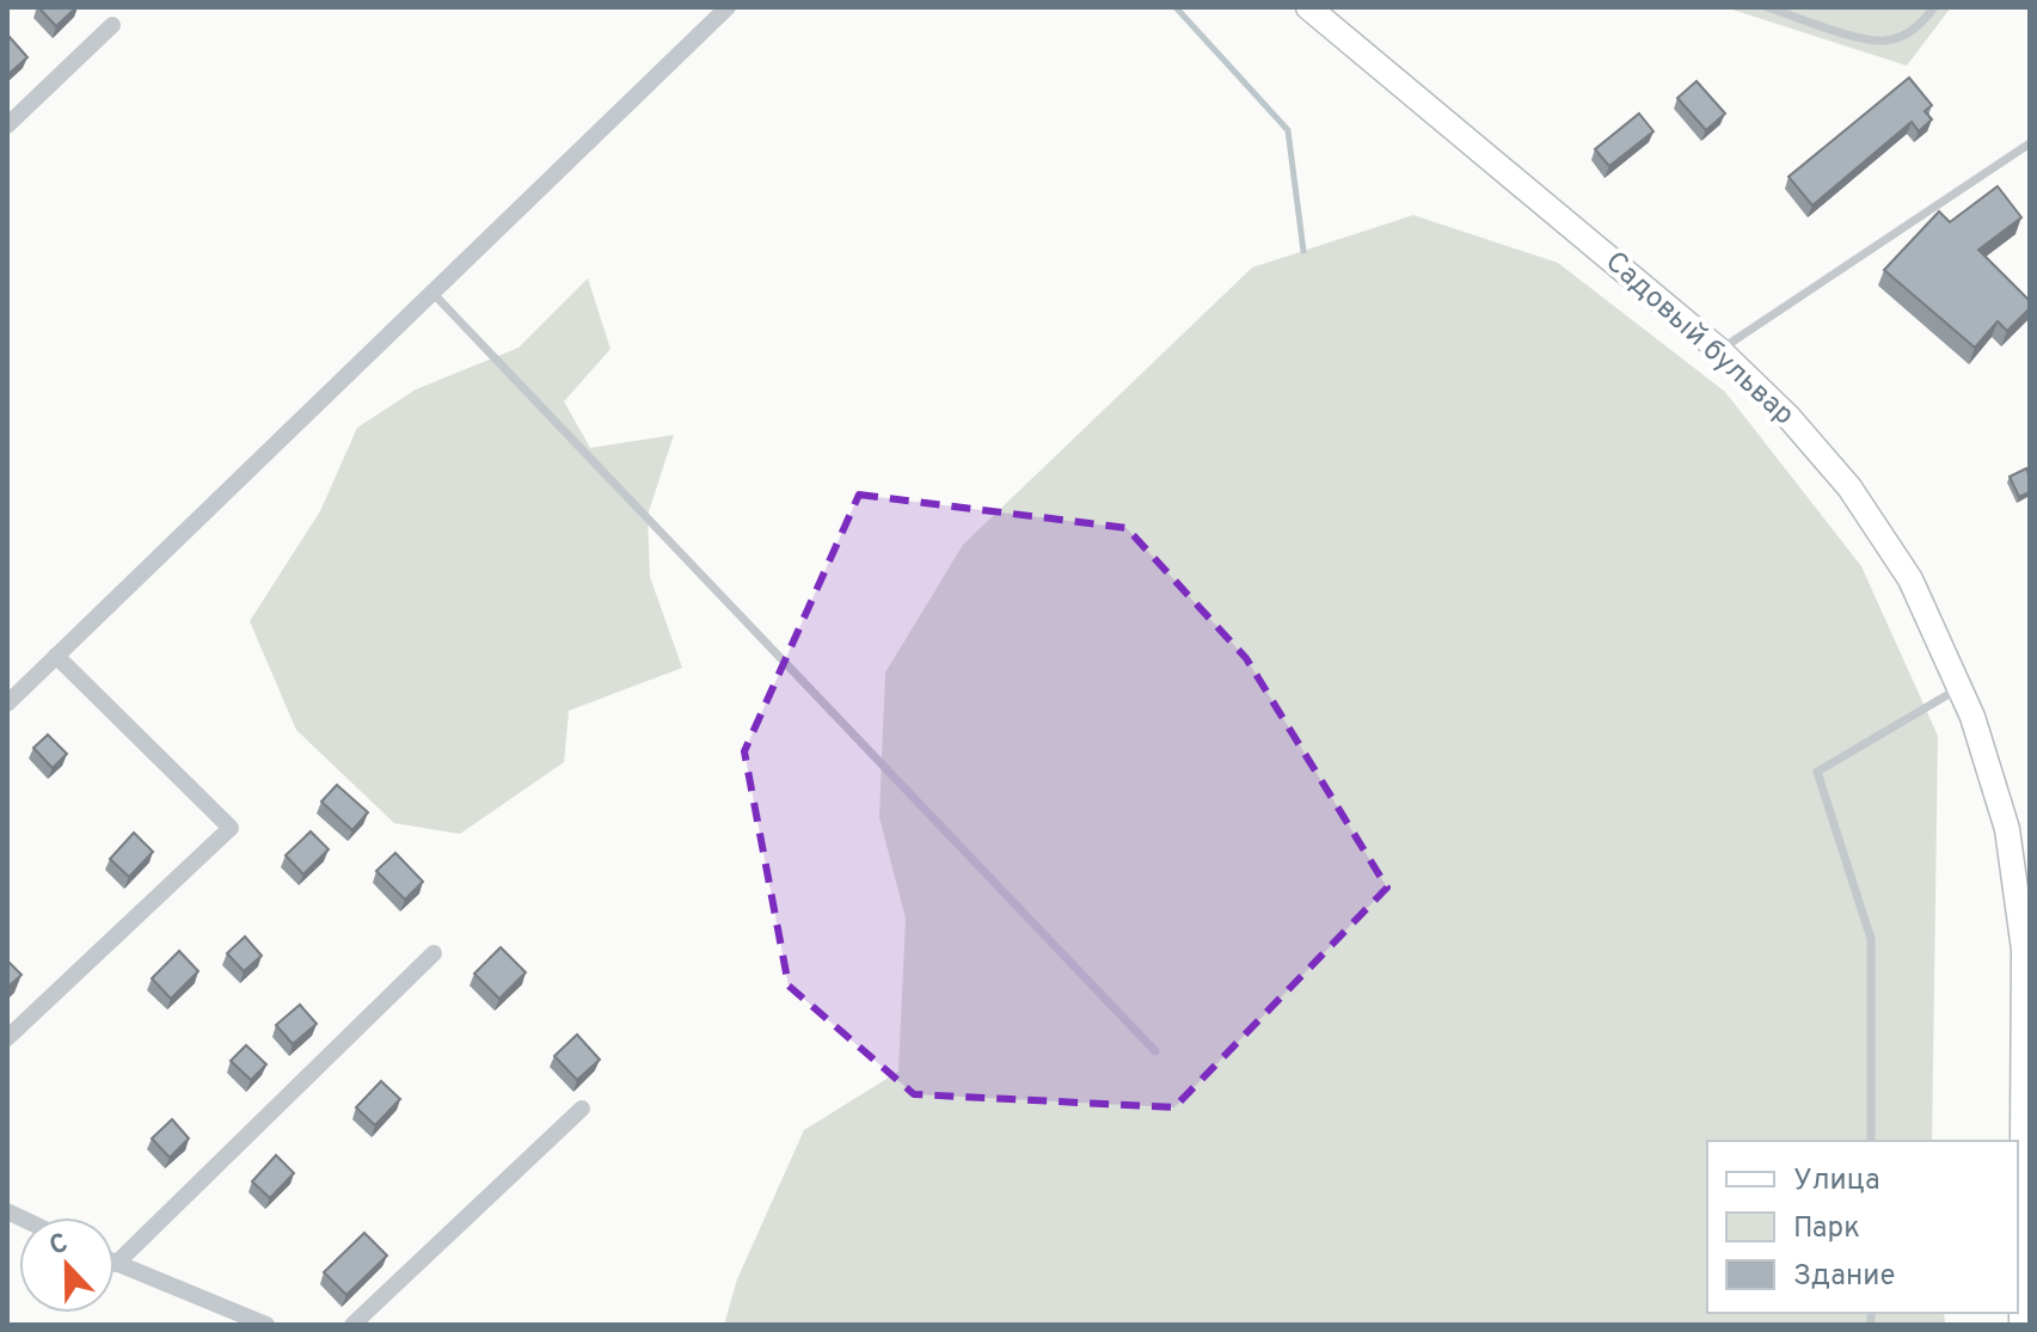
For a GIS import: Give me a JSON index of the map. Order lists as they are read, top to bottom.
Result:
{
  "streets": {
    "street": ["Садовый бульвар"]
  },
  "legend": ["Улица", "Парк", "Здание"],
  "north": "top"
}
